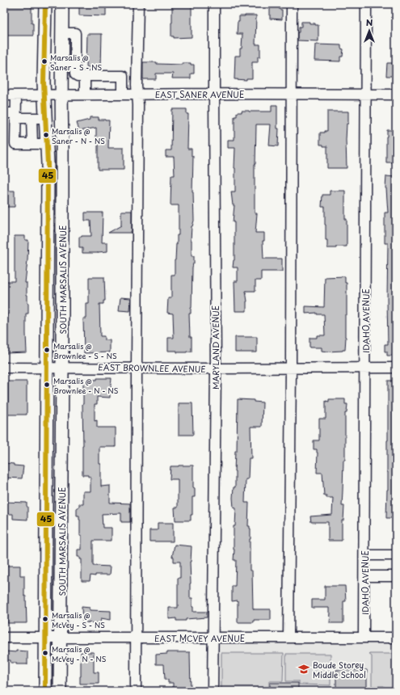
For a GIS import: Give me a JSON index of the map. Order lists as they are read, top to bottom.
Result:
{
  "streets": {
    "main road": ["SOUTH MARSALIS AVENUE"],
    "street": [
      "EAST SANER AVENUE",
      "IDAHO AVENUE",
      "MARYLAND AVENUE",
      "EAST BROWNLEE AVENUE",
      "EAST MCVEY AVENUE"
    ]
  },
  "crossings": [
    ["EAST SANER AVENUE", "SOUTH MARSALIS AVENUE"],
    ["EAST SANER AVENUE", "IDAHO AVENUE"],
    ["EAST SANER AVENUE", "MARYLAND AVENUE"],
    ["SOUTH MARSALIS AVENUE", "EAST BROWNLEE AVENUE"],
    ["SOUTH MARSALIS AVENUE", "EAST MCVEY AVENUE"],
    ["IDAHO AVENUE", "EAST BROWNLEE AVENUE"],
    ["IDAHO AVENUE", "EAST MCVEY AVENUE"],
    ["MARYLAND AVENUE", "EAST BROWNLEE AVENUE"],
    ["MARYLAND AVENUE", "EAST MCVEY AVENUE"]
  ],
  "places": {
    "other": [
      "Marsalis @ Saner - S - NS",
      "Marsalis @ Saner - N - NS",
      "Marsalis @ Brownlee - S - NS",
      "Marsalis @ Brownlee - N - NS",
      "Marsalis @ McVey - S - NS",
      "Marsalis @ McVey - N - NS"
    ],
    "school or university": ["Boude Storey Middle School"]
  },
  "lines": ["transit line 45"],
  "north": "top"
}
